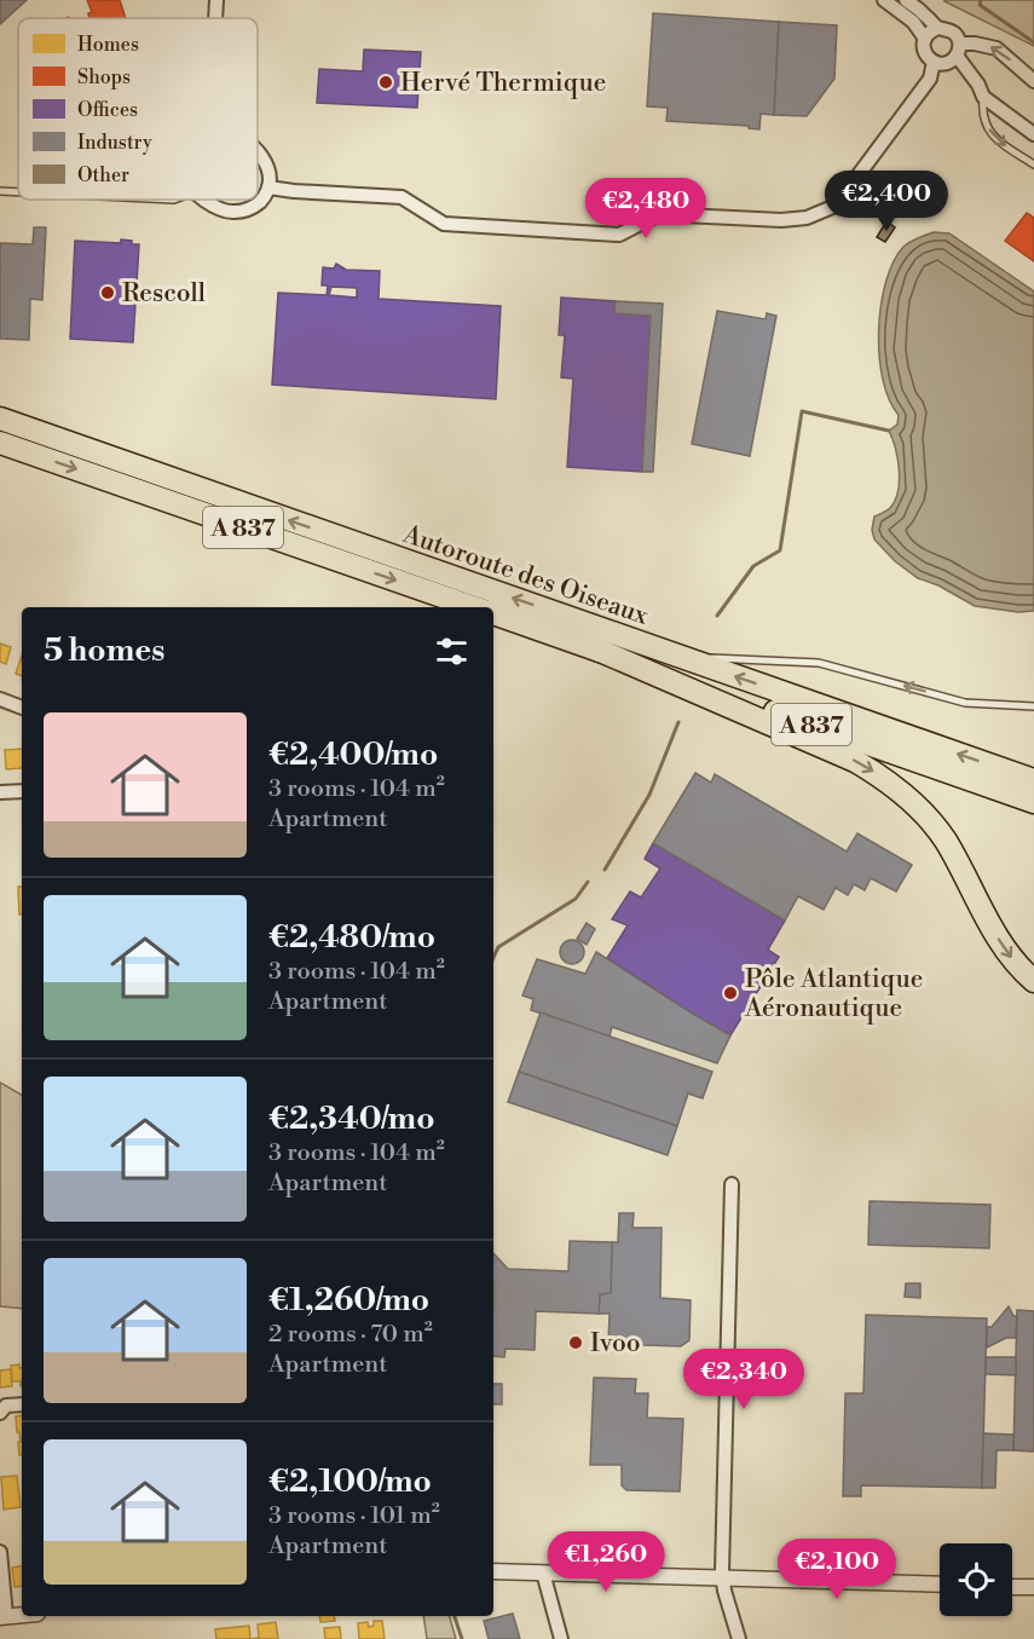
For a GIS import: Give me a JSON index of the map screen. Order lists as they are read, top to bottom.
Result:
{
  "streets": {
    "highway": ["A 837", "Autoroute des Oiseaux"]
  },
  "places": [
    "Hervé Thermique",
    "Rescoll",
    "Pôle Atlantique Aéronautique",
    "Ivoo"
  ],
  "legend": [
    "Homes",
    "Shops",
    "Offices",
    "Industry",
    "Other"
  ],
  "page": {
    "price": [
      "€2,400",
      "€2,480",
      "€2,340",
      "€1,260",
      "€2,100"
    ],
    "heading": "5 homes",
    "list": [
      {
        "name": "€2,400/mo",
        "note": "3 rooms · 104 m² · Apartment"
      },
      {
        "name": "€2,480/mo",
        "note": "3 rooms · 104 m² · Apartment"
      },
      {
        "name": "€2,340/mo",
        "note": "3 rooms · 104 m² · Apartment"
      },
      {
        "name": "€1,260/mo",
        "note": "2 rooms · 70 m² · Apartment"
      },
      {
        "name": "€2,100/mo",
        "note": "3 rooms · 101 m² · Apartment"
      }
    ]
  }
}
